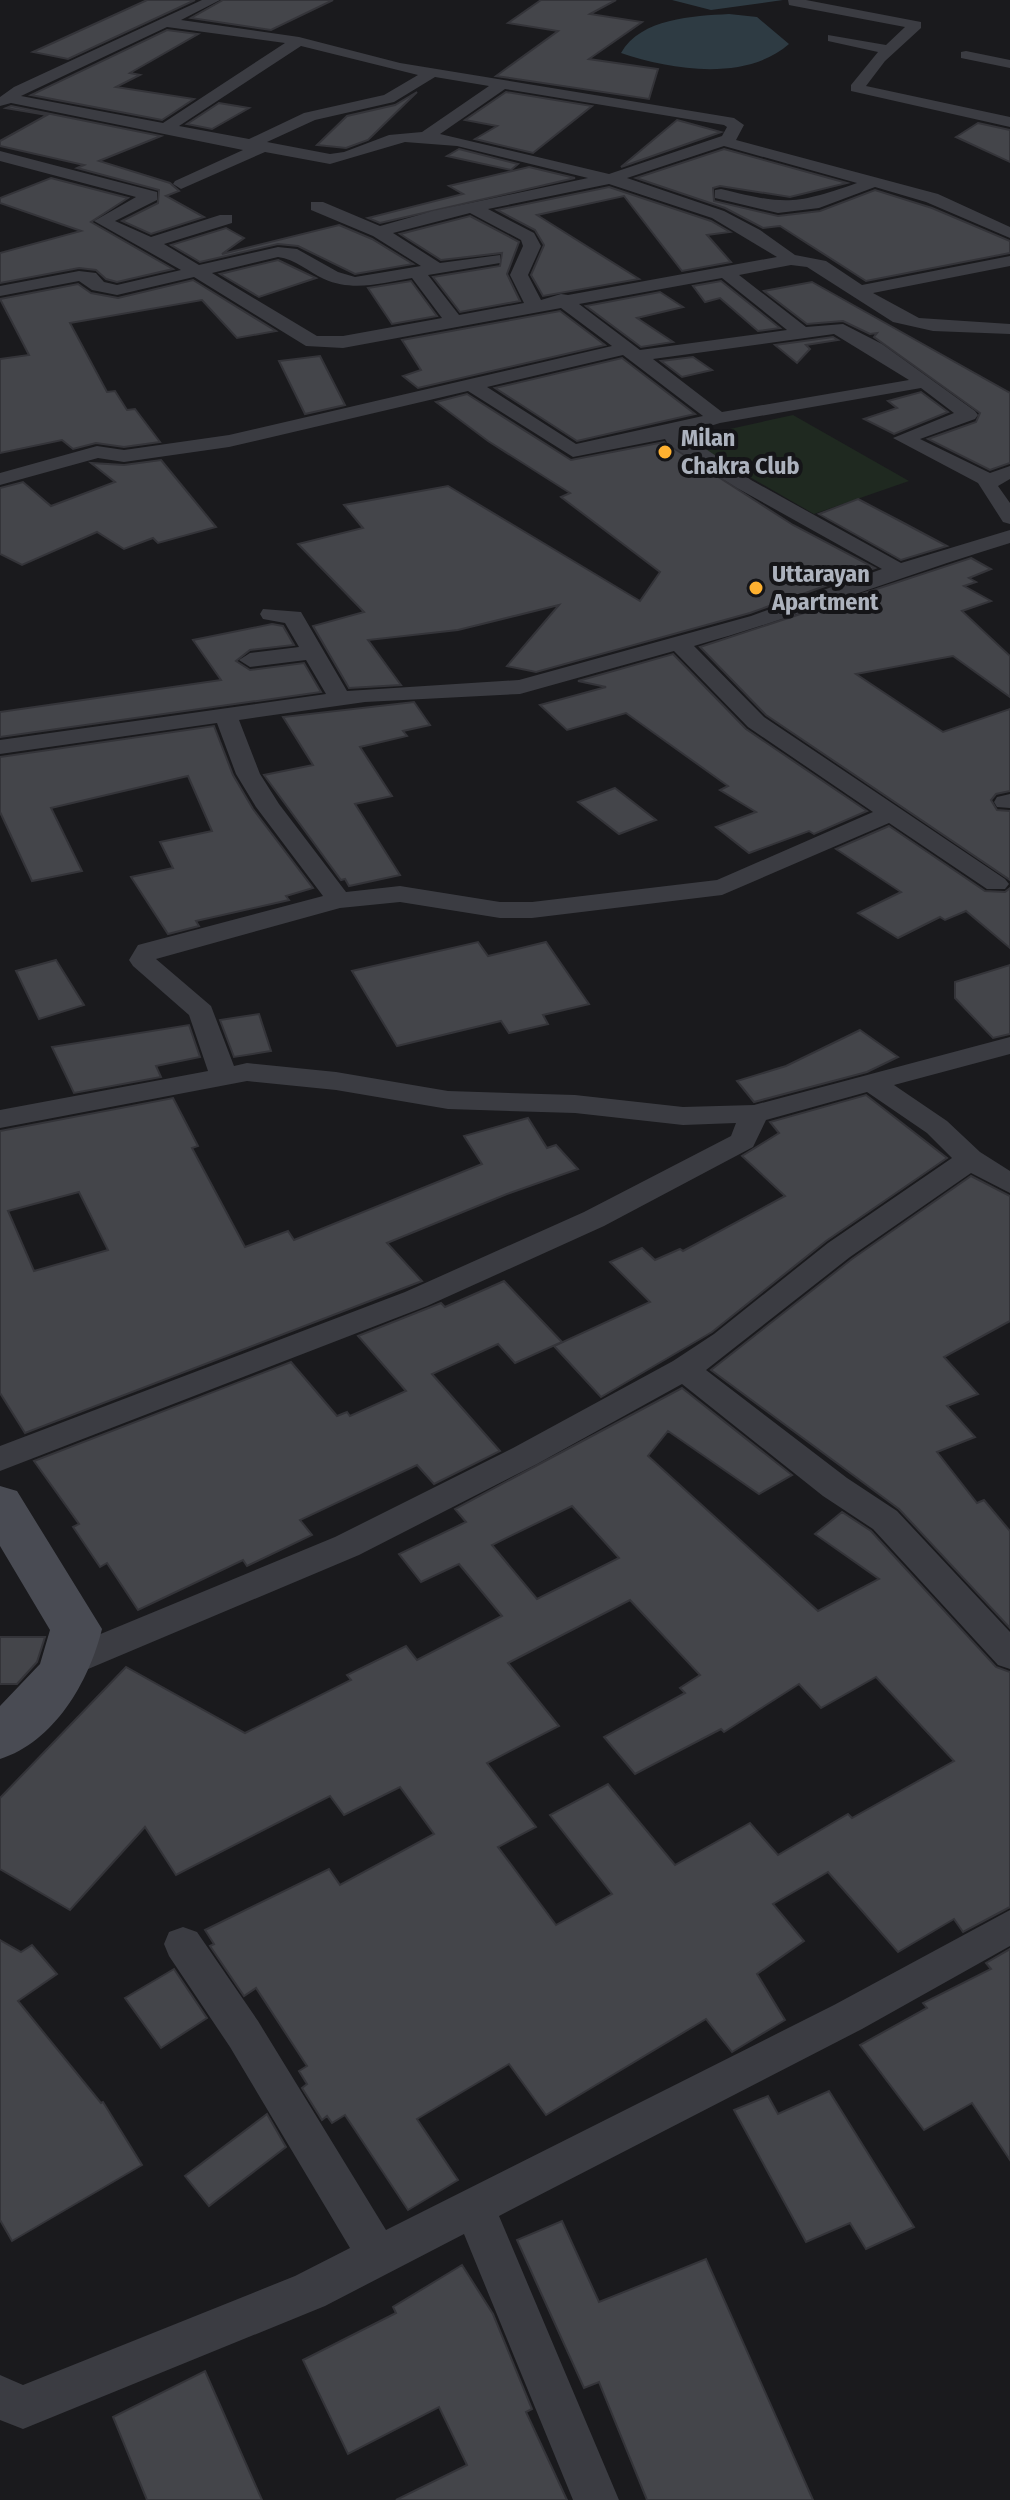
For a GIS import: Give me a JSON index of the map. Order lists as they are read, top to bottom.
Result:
{
  "places": ["Milan Chakra Club", "Uttarayan Apartment"]
}
